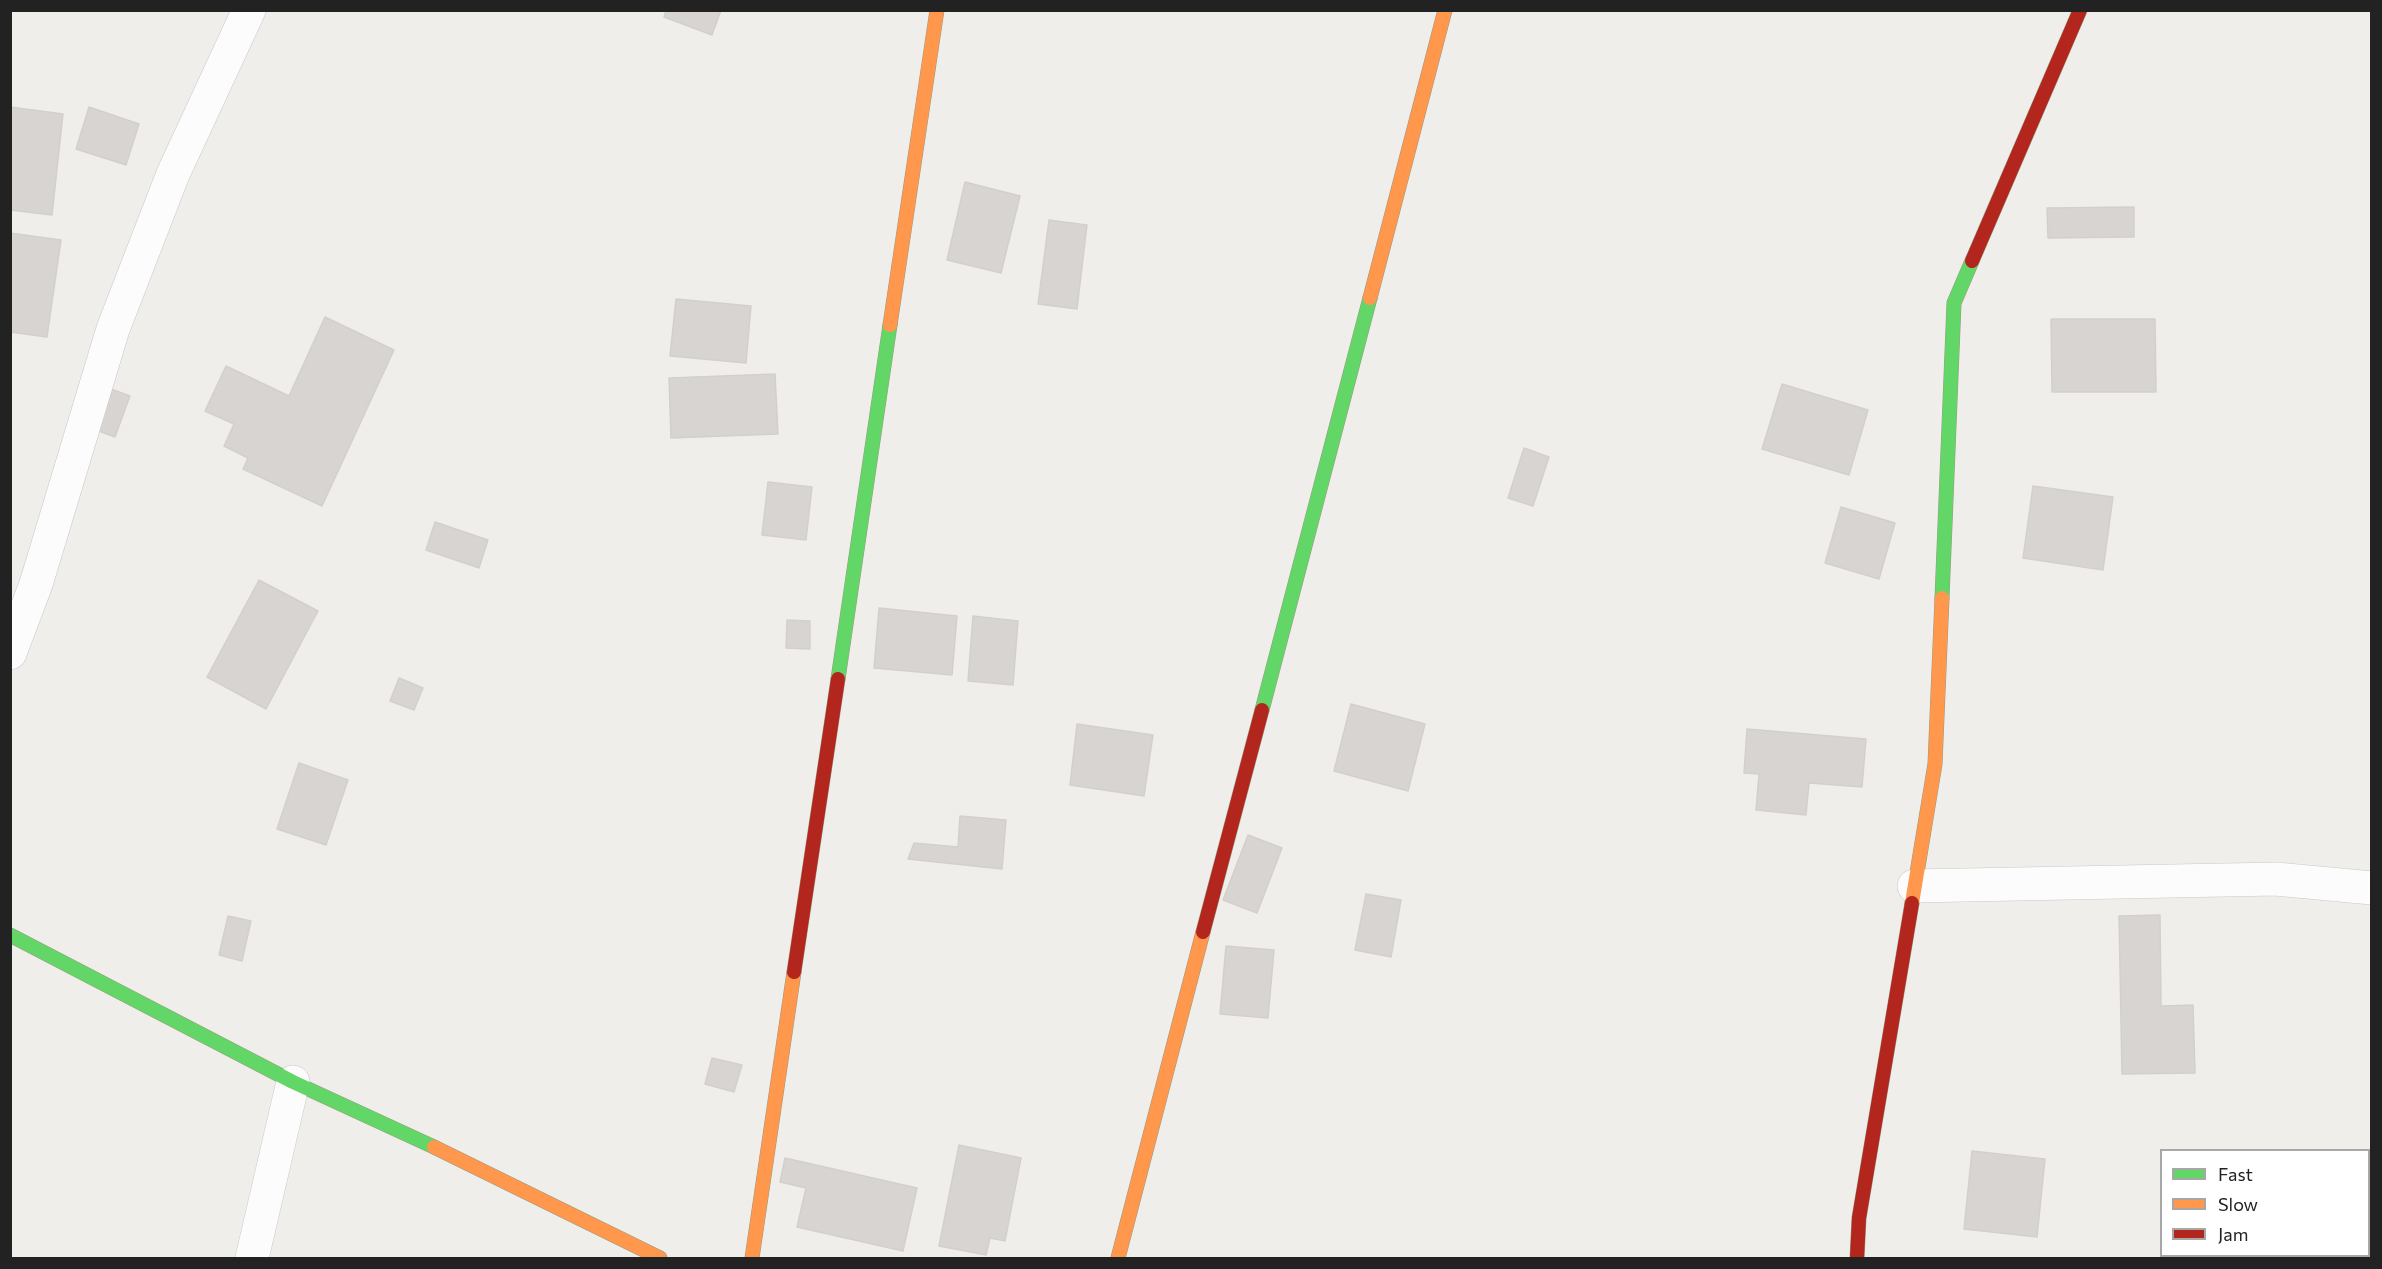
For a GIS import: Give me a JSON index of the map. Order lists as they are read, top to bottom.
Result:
{
  "legend": ["Fast", "Slow", "Jam"]
}
